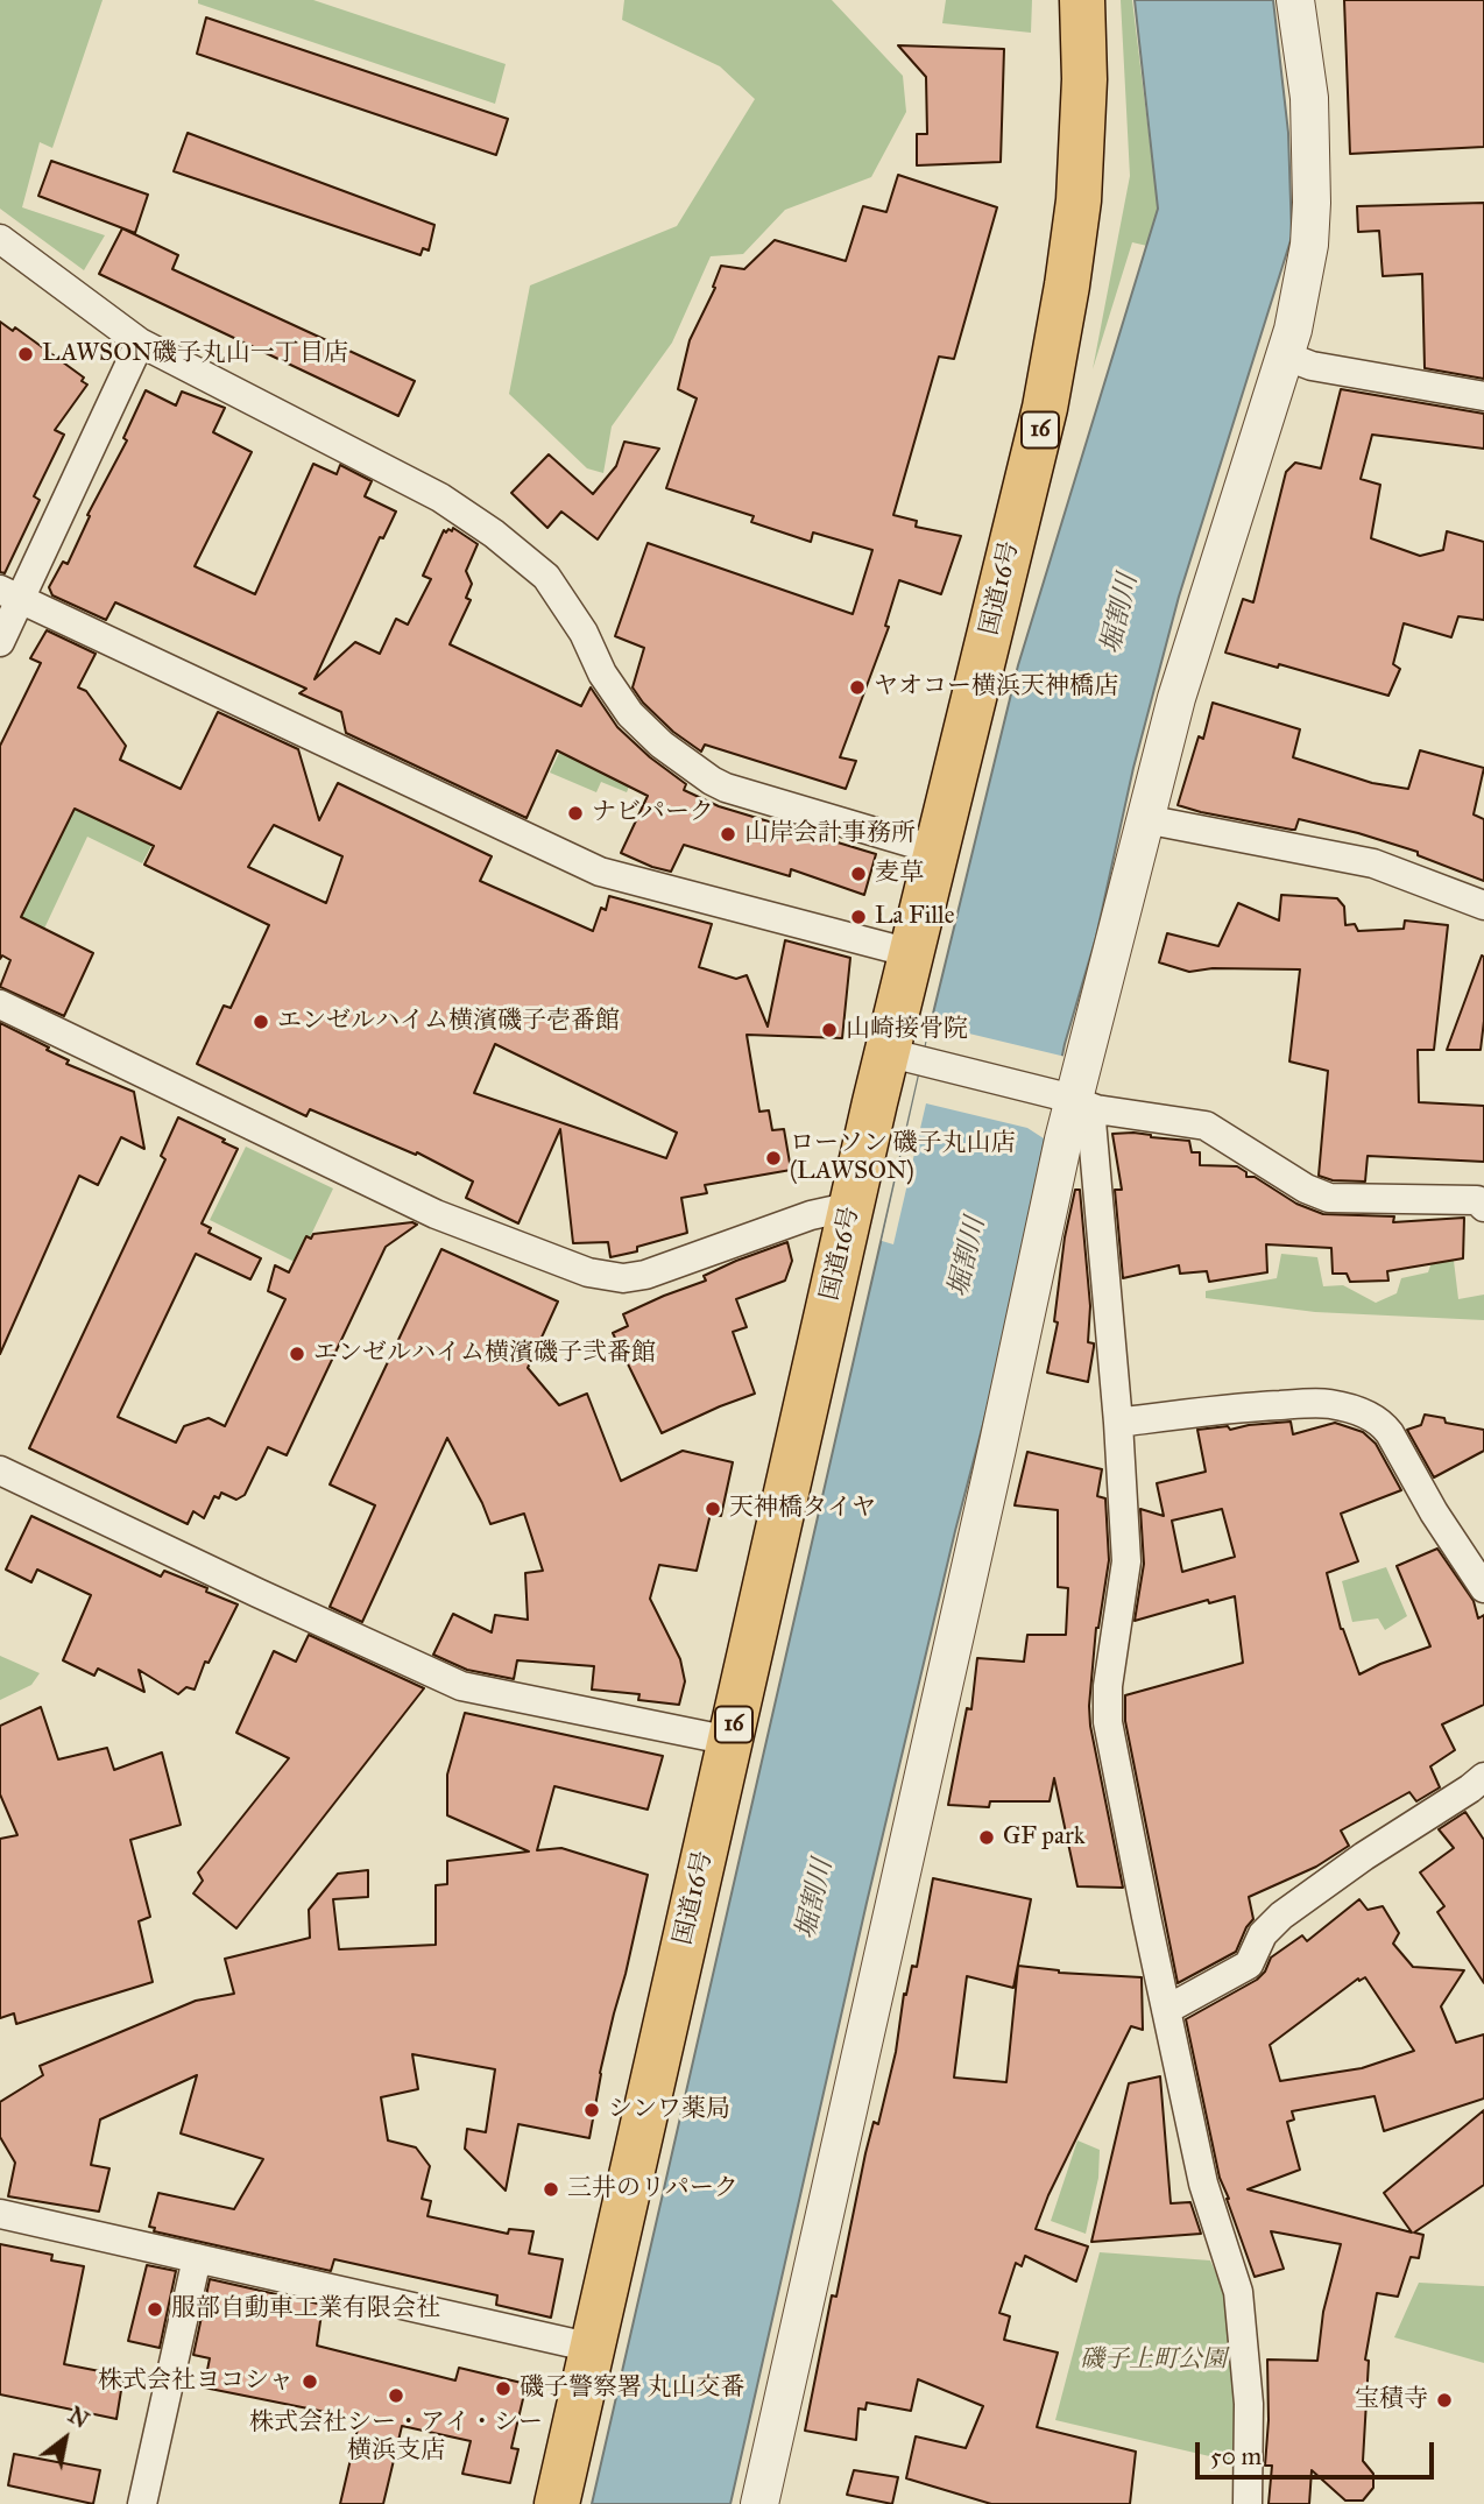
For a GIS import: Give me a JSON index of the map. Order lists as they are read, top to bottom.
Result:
{
  "streets": {
    "highway": ["16", "国道16号"]
  },
  "water": ["堀割川"],
  "parks": ["磯子上町公園"],
  "places": [
    "LAWSON磯子丸山一丁目店",
    "ヤオコー横浜天神橋店",
    "ナビパーク",
    "山岸会計事務所",
    "麦草",
    "La Fille",
    "エンゼルハイム横濱磯子壱番館",
    "山崎接骨院",
    "ローソン 磯子丸山店 (LAWSON)",
    "エンゼルハイム横濱磯子弐番館",
    "天神橋タイヤ",
    "GF park",
    "シンワ薬局",
    "三井のリパーク",
    "服部自動車工業有限会社",
    "株式会社ヨコシャ",
    "磯子警察署 丸山交番",
    "株式会社シー・アイ・シー 横浜支店",
    "宝積寺"
  ],
  "scale_bar": "50 m",
  "north": "top right"
}
